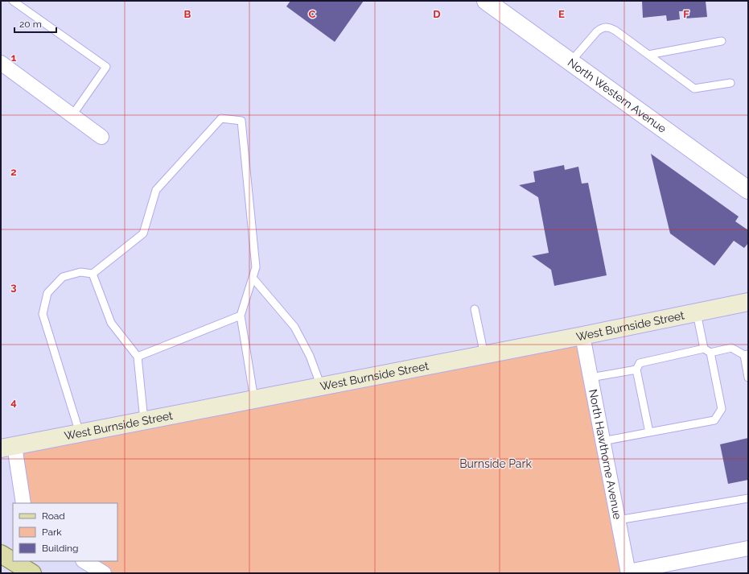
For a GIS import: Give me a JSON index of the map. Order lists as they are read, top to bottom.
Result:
{
  "streets": {
    "main road": ["West Burnside Street"],
    "street": ["North Western Avenue", "North Hawthorne Avenue"]
  },
  "crossings": [
    ["West Burnside Street", "North Hawthorne Avenue"]
  ],
  "parks": ["Burnside Park"],
  "legend": ["Road", "Park", "Building"],
  "scale_bar": "20 m",
  "grid": {
    "columns": [
      "B",
      "C",
      "D",
      "E",
      "F"
    ],
    "rows": [
      "1",
      "2",
      "3",
      "4"
    ]
  }
}
